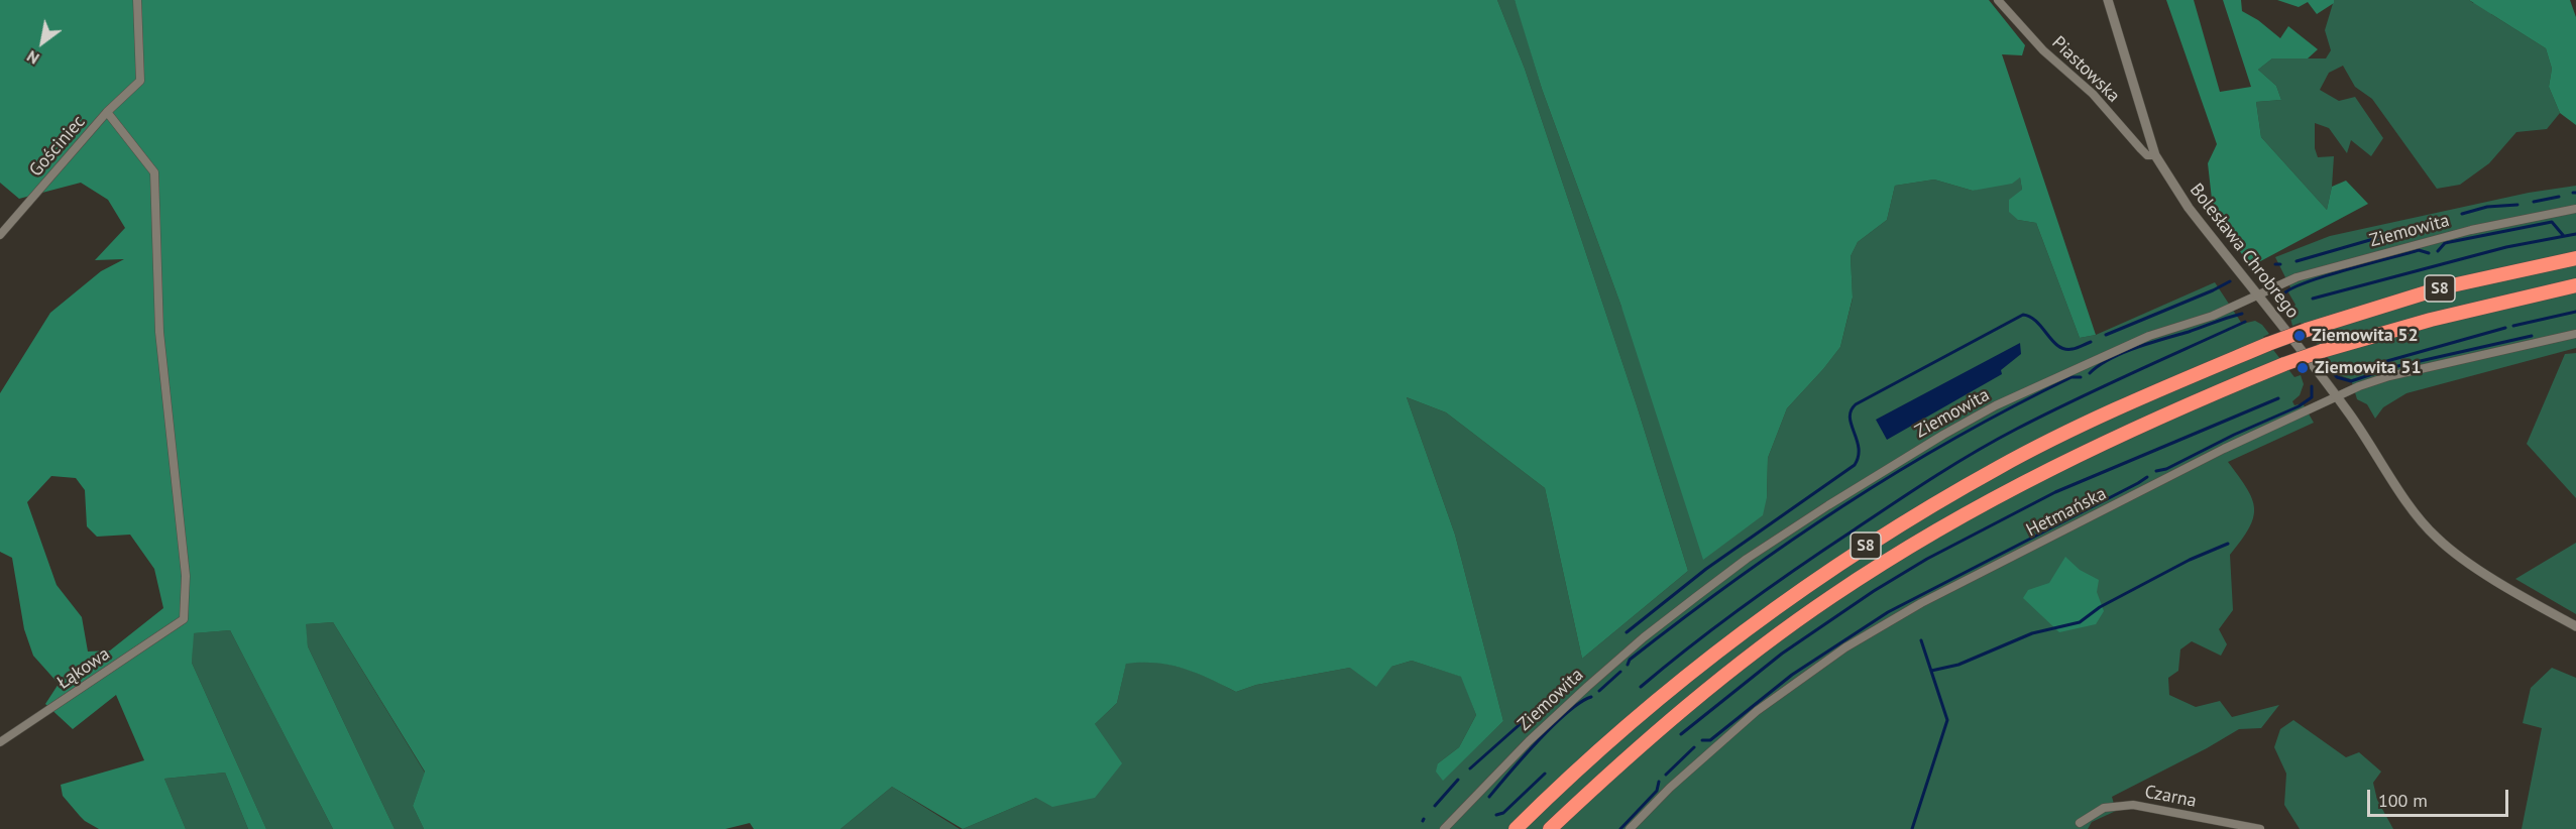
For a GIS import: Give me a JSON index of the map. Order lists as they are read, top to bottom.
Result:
{
  "streets": {
    "highway": ["S8"],
    "street": [
      "Piastowska",
      "Gościniec",
      "Ziemowita",
      "Bolesława Chrobrego",
      "Hetmańska",
      "Łąkowa",
      "Czarna"
    ]
  },
  "crossings": [
    ["Piastowska", "Bolesława Chrobrego"],
    ["Gościniec", "Łąkowa"],
    ["Ziemowita", "Bolesława Chrobrego"],
    ["Bolesława Chrobrego", "Hetmańska"]
  ],
  "places": ["Ziemowita 52", "Ziemowita 51"],
  "scale_bar": "100 m",
  "north": "bottom left"
}
